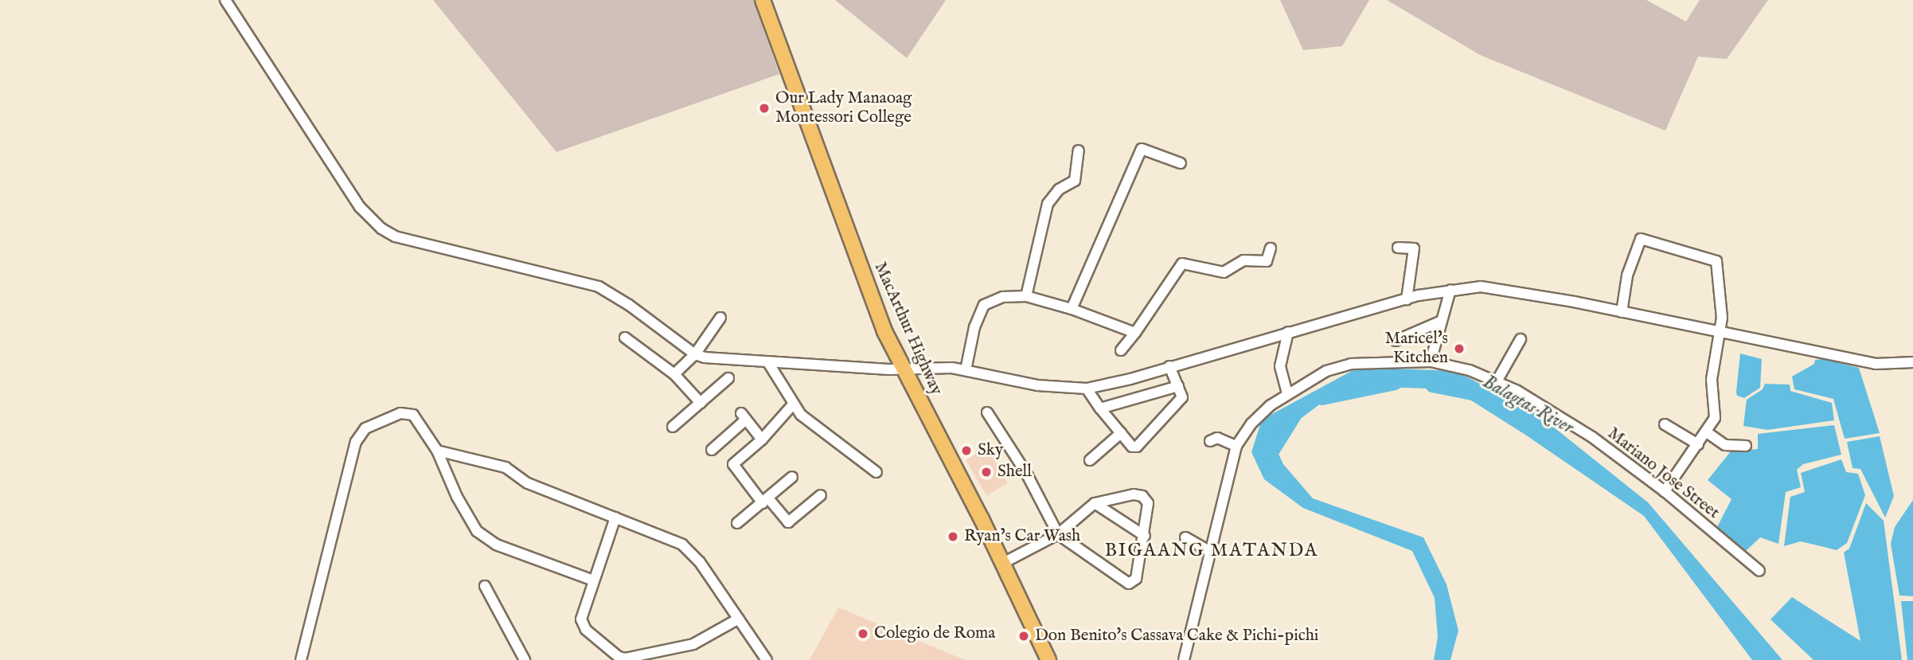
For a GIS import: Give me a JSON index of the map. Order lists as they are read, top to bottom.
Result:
{
  "streets": {
    "highway": ["MacArthur Highway"],
    "street": ["Mariano Jose Street"]
  },
  "districts": ["BIGAANG MATANDA"],
  "water": ["Balagtas River"],
  "places": [
    "Our Lady Manaoag Montessori College",
    "Maricel's Kitchen",
    "Sky",
    "Shell",
    "Ryan’s Car Wash",
    "Colegio de Roma",
    "Don Benito's Cassava Cake & Pichi-pichi"
  ]
}
